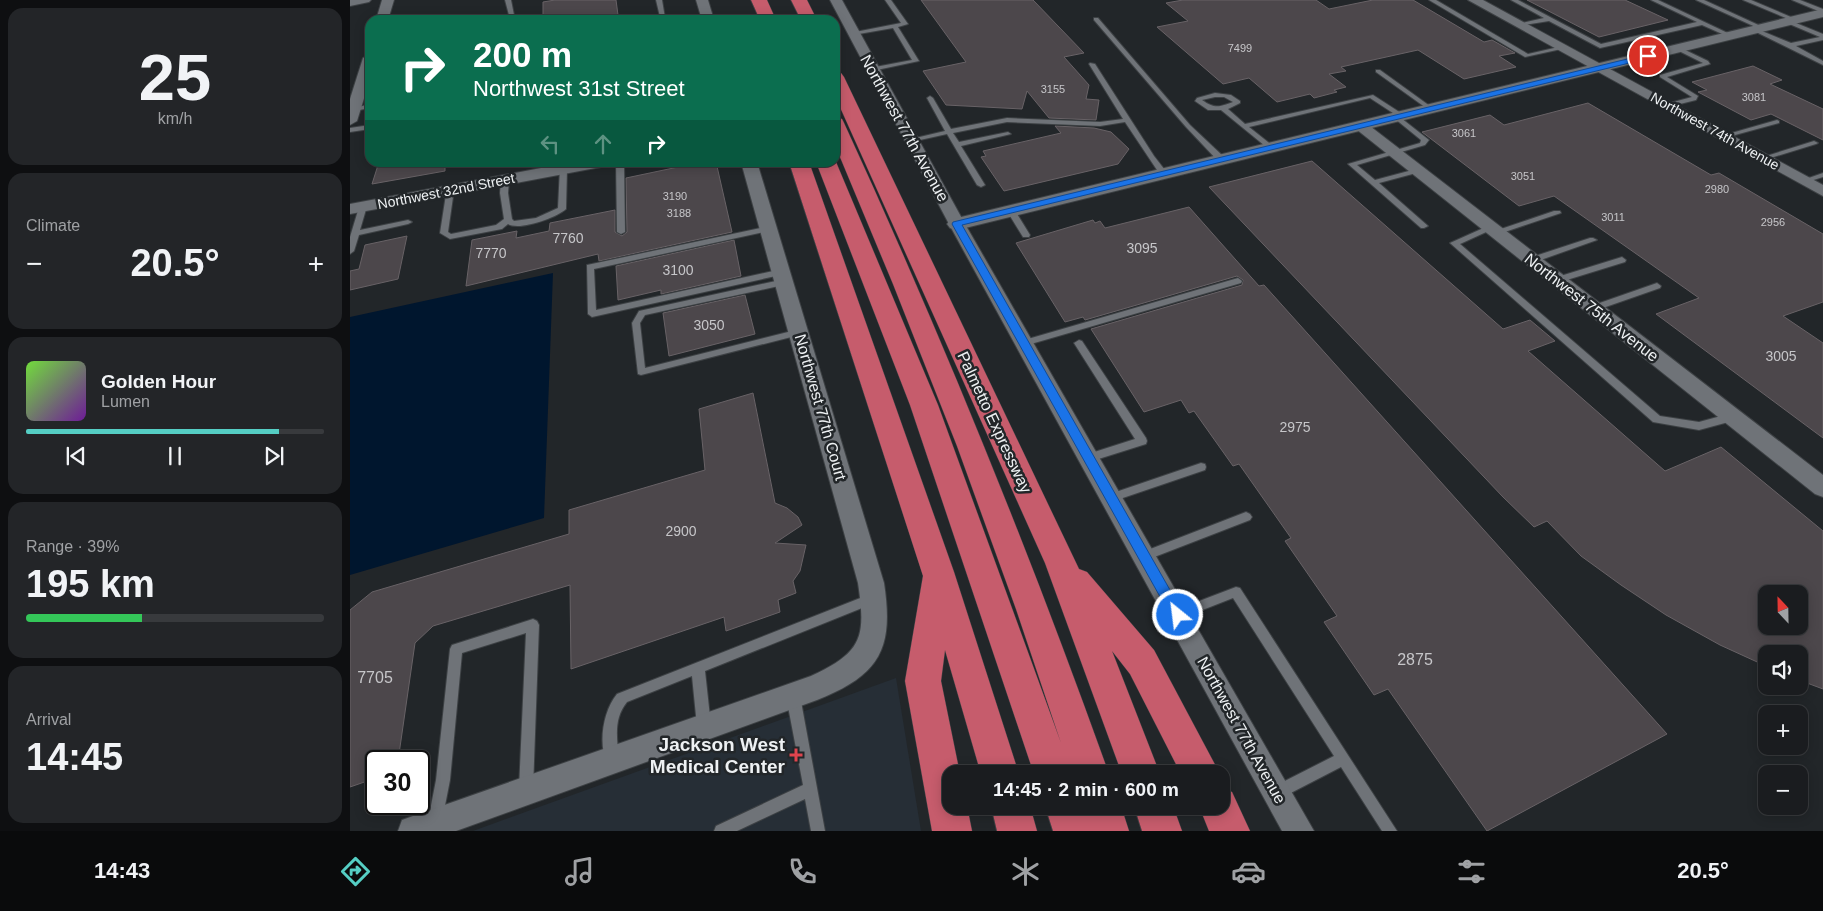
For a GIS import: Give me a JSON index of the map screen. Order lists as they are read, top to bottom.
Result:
{
  "streets": {
    "highway": ["Palmetto Expressway"],
    "street": [
      "Northwest 77th Avenue",
      "Northwest 74th Avenue",
      "Northwest 32nd Street",
      "Northwest 75th Avenue",
      "Northwest 77th Court"
    ]
  },
  "places": {
    "health": ["Jackson West Medical Center"]
  },
  "house_numbers": [
    "7499",
    "3155",
    "3081",
    "3061",
    "3051",
    "2980",
    "3190",
    "3188",
    "3011",
    "2956",
    "7760",
    "3095",
    "7770",
    "3100",
    "3050",
    "3005",
    "2975",
    "2900",
    "2875",
    "7705"
  ],
  "north": "top",
  "page": {
    "tile": [
      ["25", "km/h"],
      "Climate",
      ["Range · 39%", "195 km"],
      ["Arrival", "14:45"]
    ],
    "turn": ["200 m", "Northwest 31st Street"],
    "heat": ["−", "20.5°", "+"],
    "song": ["Golden Hour", "Lumen"],
    "map_buttons": ["+", "−"],
    "limit": "30",
    "trip": "14:45 · 2 min · 600 m",
    "tabs": ["14:43", "20.5°"]
  }
}
